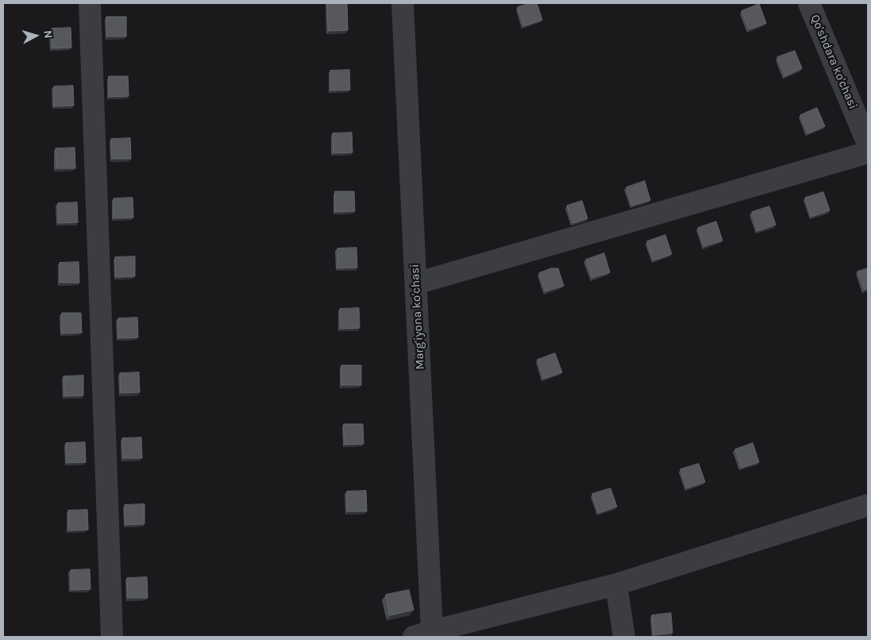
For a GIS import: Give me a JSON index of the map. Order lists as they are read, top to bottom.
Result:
{
  "streets": {
    "street": ["Qo'shdara ko'chasi", "Marg'iyona ko'chasi"]
  },
  "north": "right"
}
